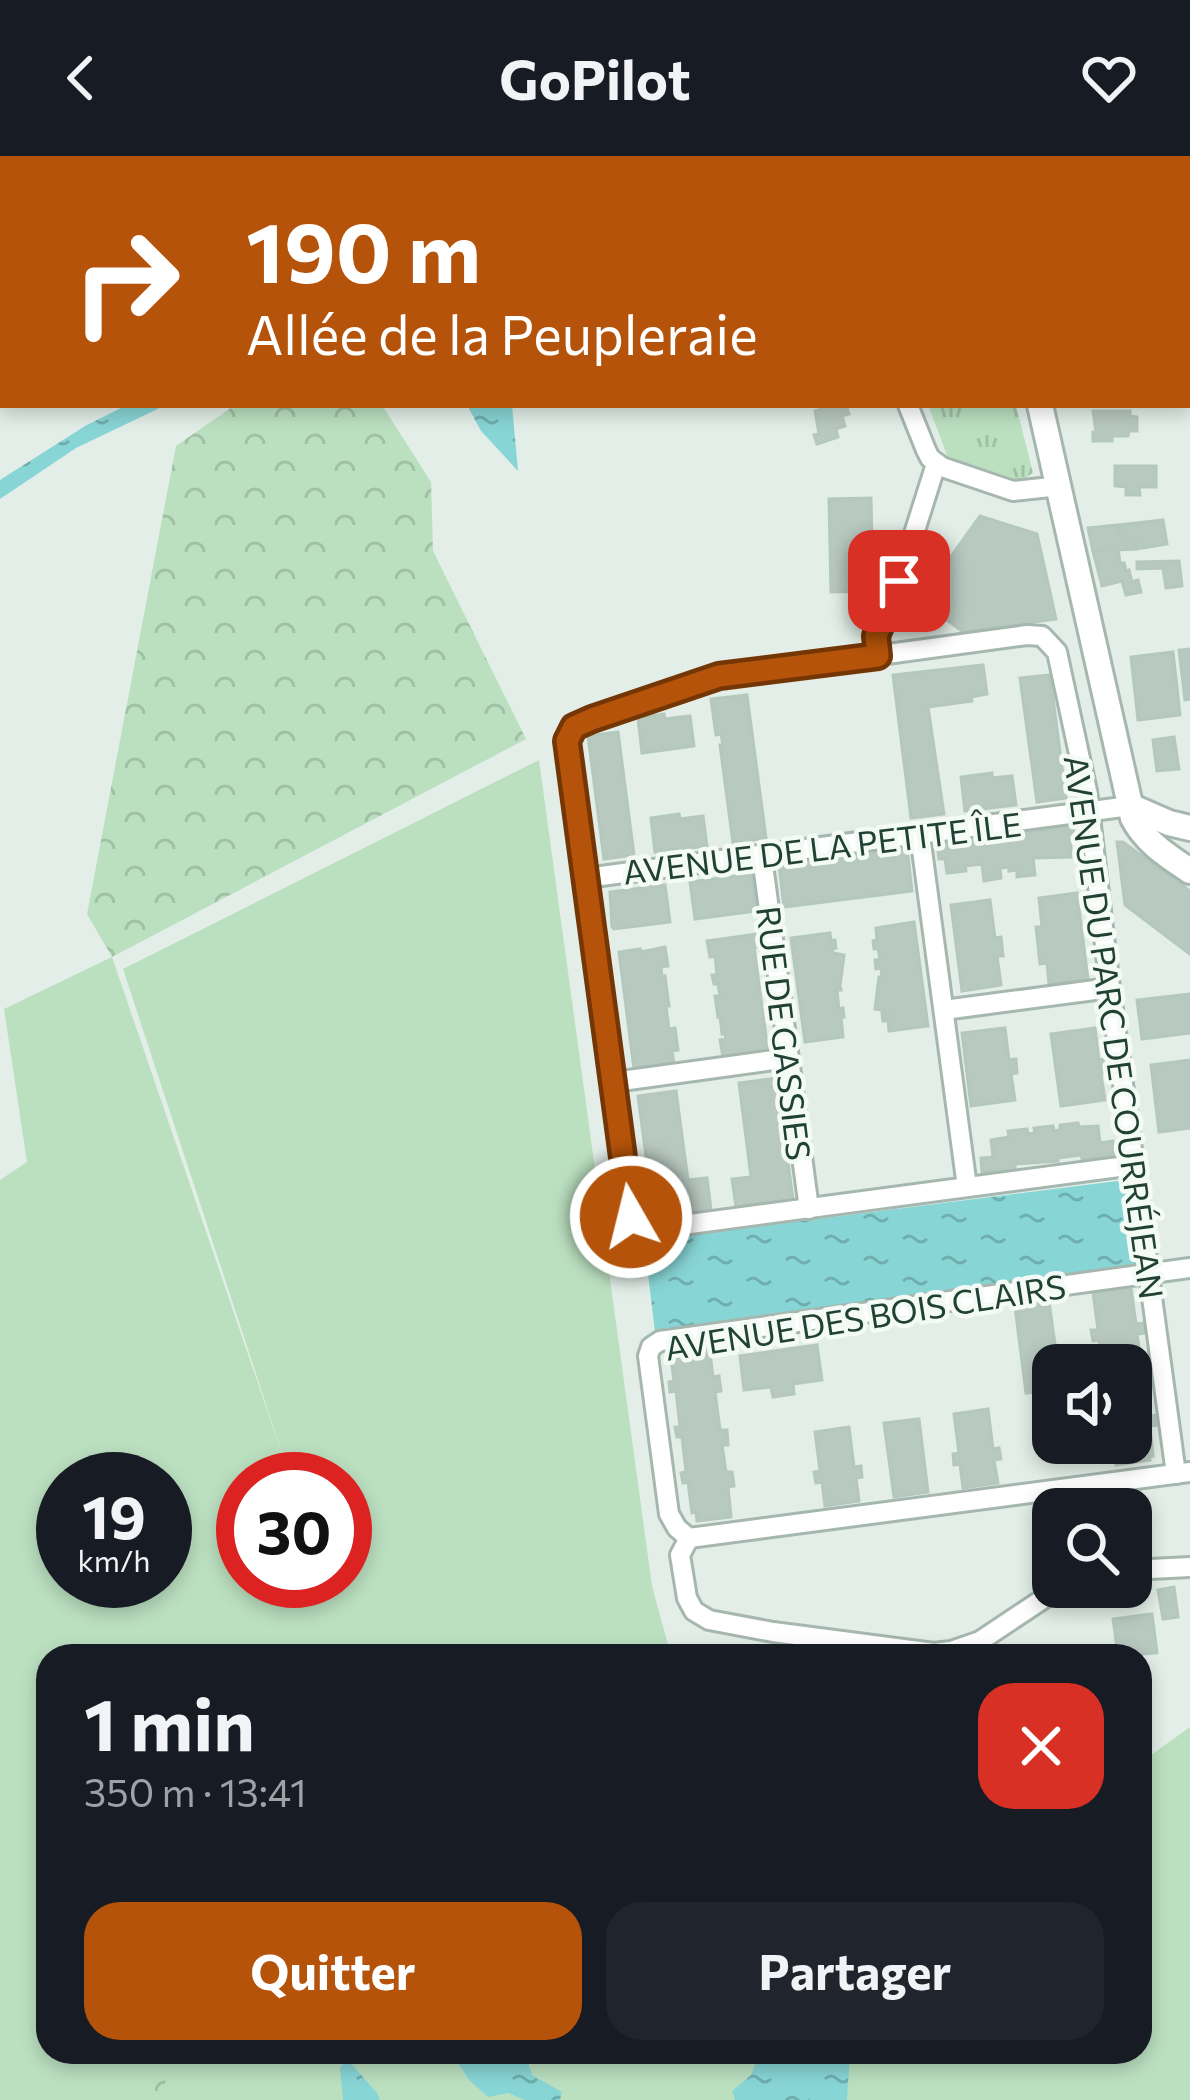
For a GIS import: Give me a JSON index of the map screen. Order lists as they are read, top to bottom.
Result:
{
  "streets": {
    "street": [
      "AVENUE DE LA PETITE ÎLE",
      "AVENUE DU PARC DE COURRÉJEAN",
      "RUE DE GASSIES",
      "AVENUE DES BOIS CLAIRS"
    ]
  },
  "crossings": [
    ["AVENUE DE LA PETITE ÎLE", "AVENUE DU PARC DE COURRÉJEAN"],
    ["AVENUE DE LA PETITE ÎLE", "RUE DE GASSIES"],
    ["AVENUE DU PARC DE COURRÉJEAN", "AVENUE DES BOIS CLAIRS"]
  ],
  "page": {
    "header": "GoPilot",
    "turn": ["190 m", "Allée de la Peupleraie"],
    "speed": "19 km/h",
    "limit": "30",
    "heading": ["1 min", "350 m · 13:41"],
    "buttons": ["Quitter", "Partager"]
  }
}
